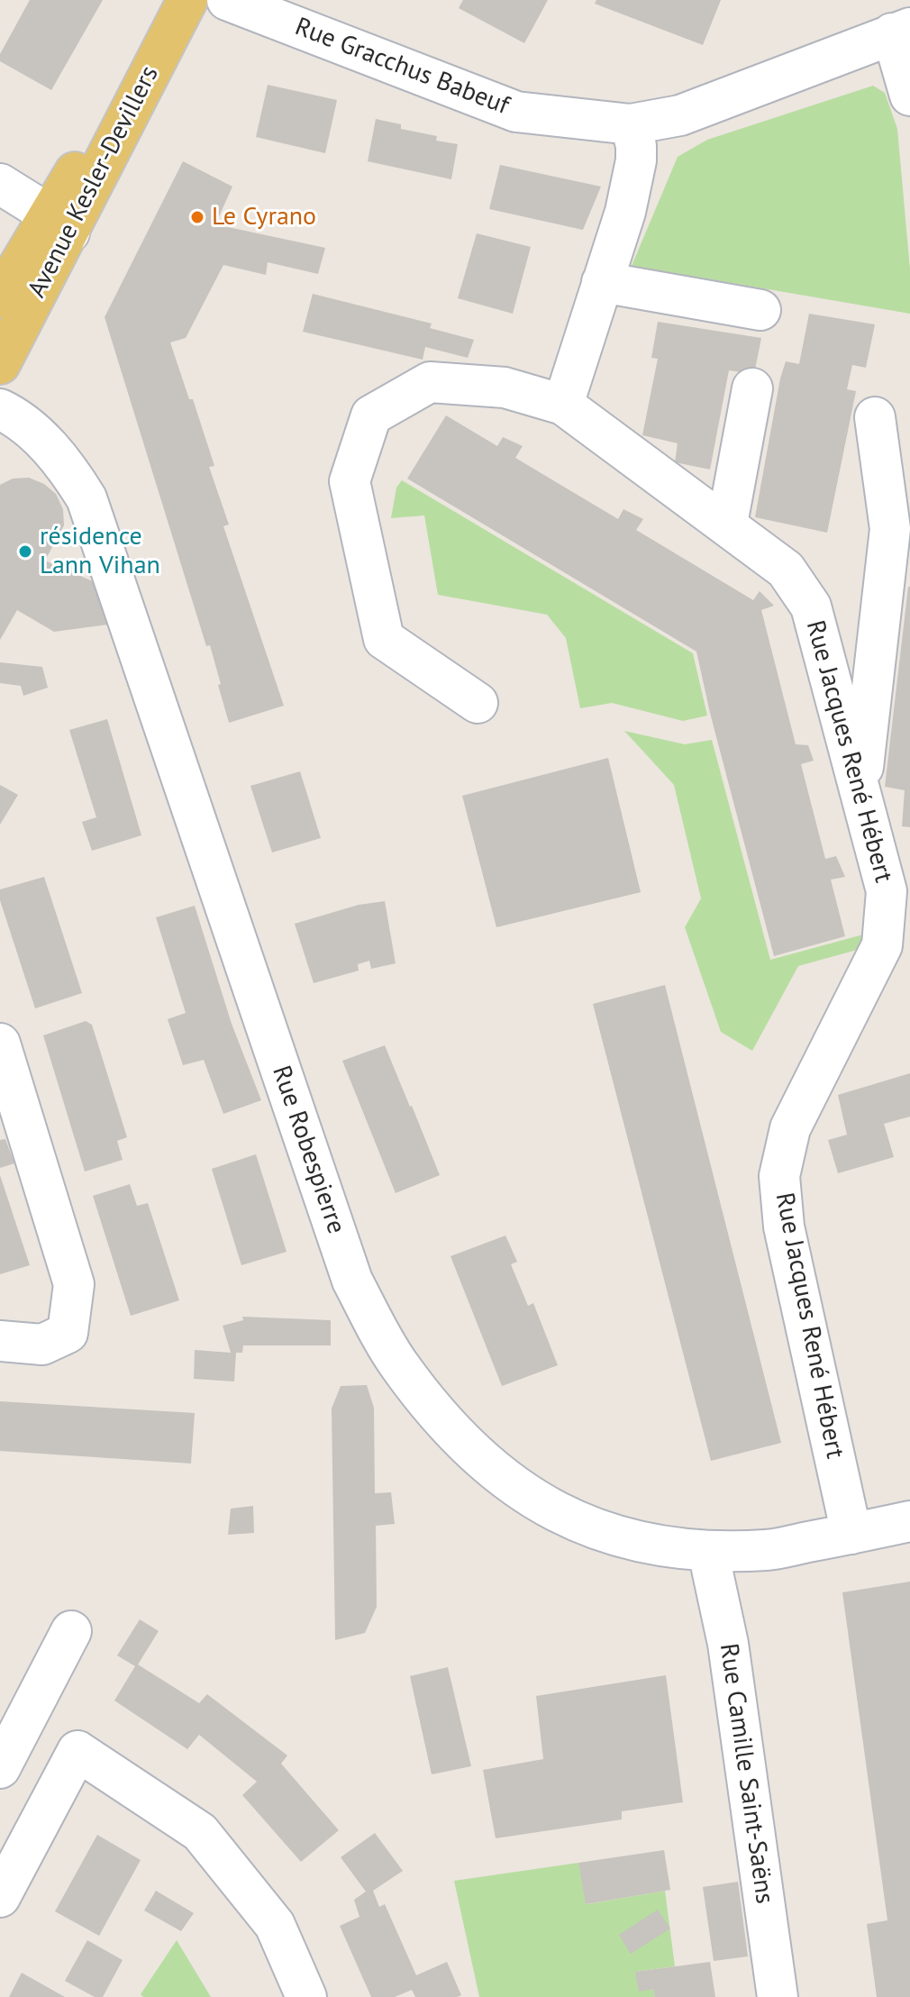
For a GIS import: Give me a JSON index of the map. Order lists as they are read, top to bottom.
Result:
{
  "streets": {
    "main road": ["Avenue Kesler-Devillers"],
    "street": [
      "Rue Gracchus Babeuf",
      "Rue Jacques René Hébert",
      "Rue Robespierre",
      "Rue Camille Saint-Saëns"
    ]
  },
  "crossings": [
    ["Rue Jacques René Hébert", "Rue Robespierre"],
    ["Rue Robespierre", "Rue Camille Saint-Saëns"]
  ],
  "places": ["Le Cyrano", "résidence Lann Vihan"]
}
